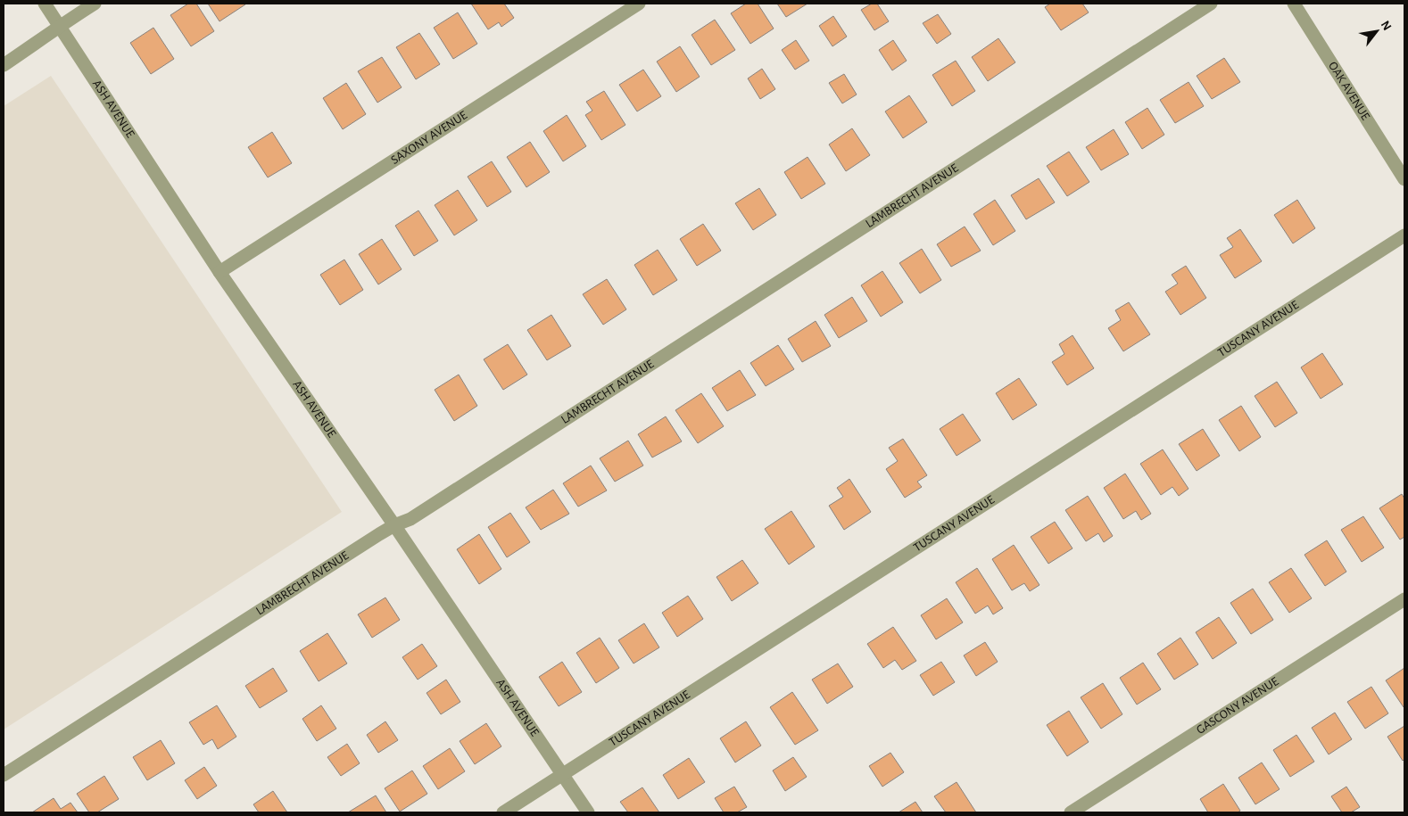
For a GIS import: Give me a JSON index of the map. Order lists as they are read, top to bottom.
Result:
{
  "streets": {
    "street": [
      "OAK AVENUE",
      "ASH AVENUE",
      "SAXONY AVENUE",
      "LAMBRECHT AVENUE",
      "TUSCANY AVENUE",
      "GASCONY AVENUE"
    ]
  },
  "crossings": [
    ["ASH AVENUE", "SAXONY AVENUE"],
    ["ASH AVENUE", "LAMBRECHT AVENUE"],
    ["ASH AVENUE", "TUSCANY AVENUE"]
  ],
  "north": "top right"
}
